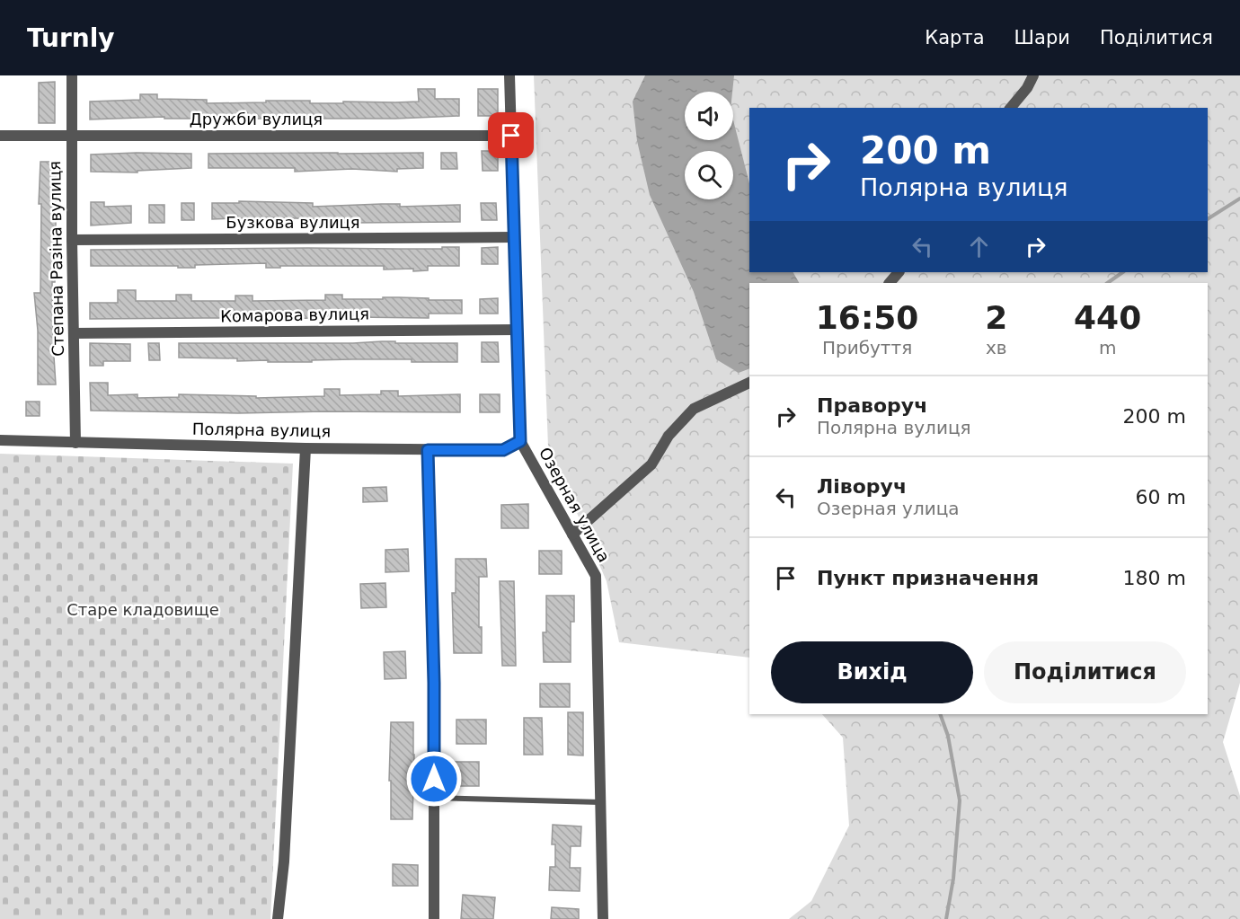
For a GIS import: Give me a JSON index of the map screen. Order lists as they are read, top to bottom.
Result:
{
  "streets": {
    "street": [
      "Дружби вулиця",
      "Бузкова вулиця",
      "Степана Разіна вулиця",
      "Комарова вулиця",
      "Полярна вулиця",
      "Озерная улица"
    ]
  },
  "crossings": [
    ["Дружби вулиця", "Степана Разіна вулиця"],
    ["Дружби вулиця", "Озерная улица"],
    ["Бузкова вулиця", "Степана Разіна вулиця"],
    ["Бузкова вулиця", "Озерная улица"],
    ["Степана Разіна вулиця", "Комарова вулиця"],
    ["Степана Разіна вулиця", "Полярна вулиця"],
    ["Комарова вулиця", "Озерная улица"],
    ["Полярна вулиця", "Озерная улица"]
  ],
  "parks": ["Старе кладовище"],
  "page": {
    "header": "Turnly",
    "nav": ["Карта", "Шари", "Поділитися"],
    "turn": ["200 m", "Полярна вулиця"],
    "eta": [
      "16:50",
      "Прибуття",
      "2",
      "хв",
      "440",
      "m"
    ],
    "list": [
      {
        "name": "Праворуч",
        "note": "Полярна вулиця",
        "value": "200 m"
      },
      {
        "name": "Ліворуч",
        "note": "Озерная улица",
        "value": "60 m"
      },
      {
        "name": "Пункт призначення",
        "value": "180 m"
      }
    ],
    "buttons": ["Вихід", "Поділитися"]
  }
}
